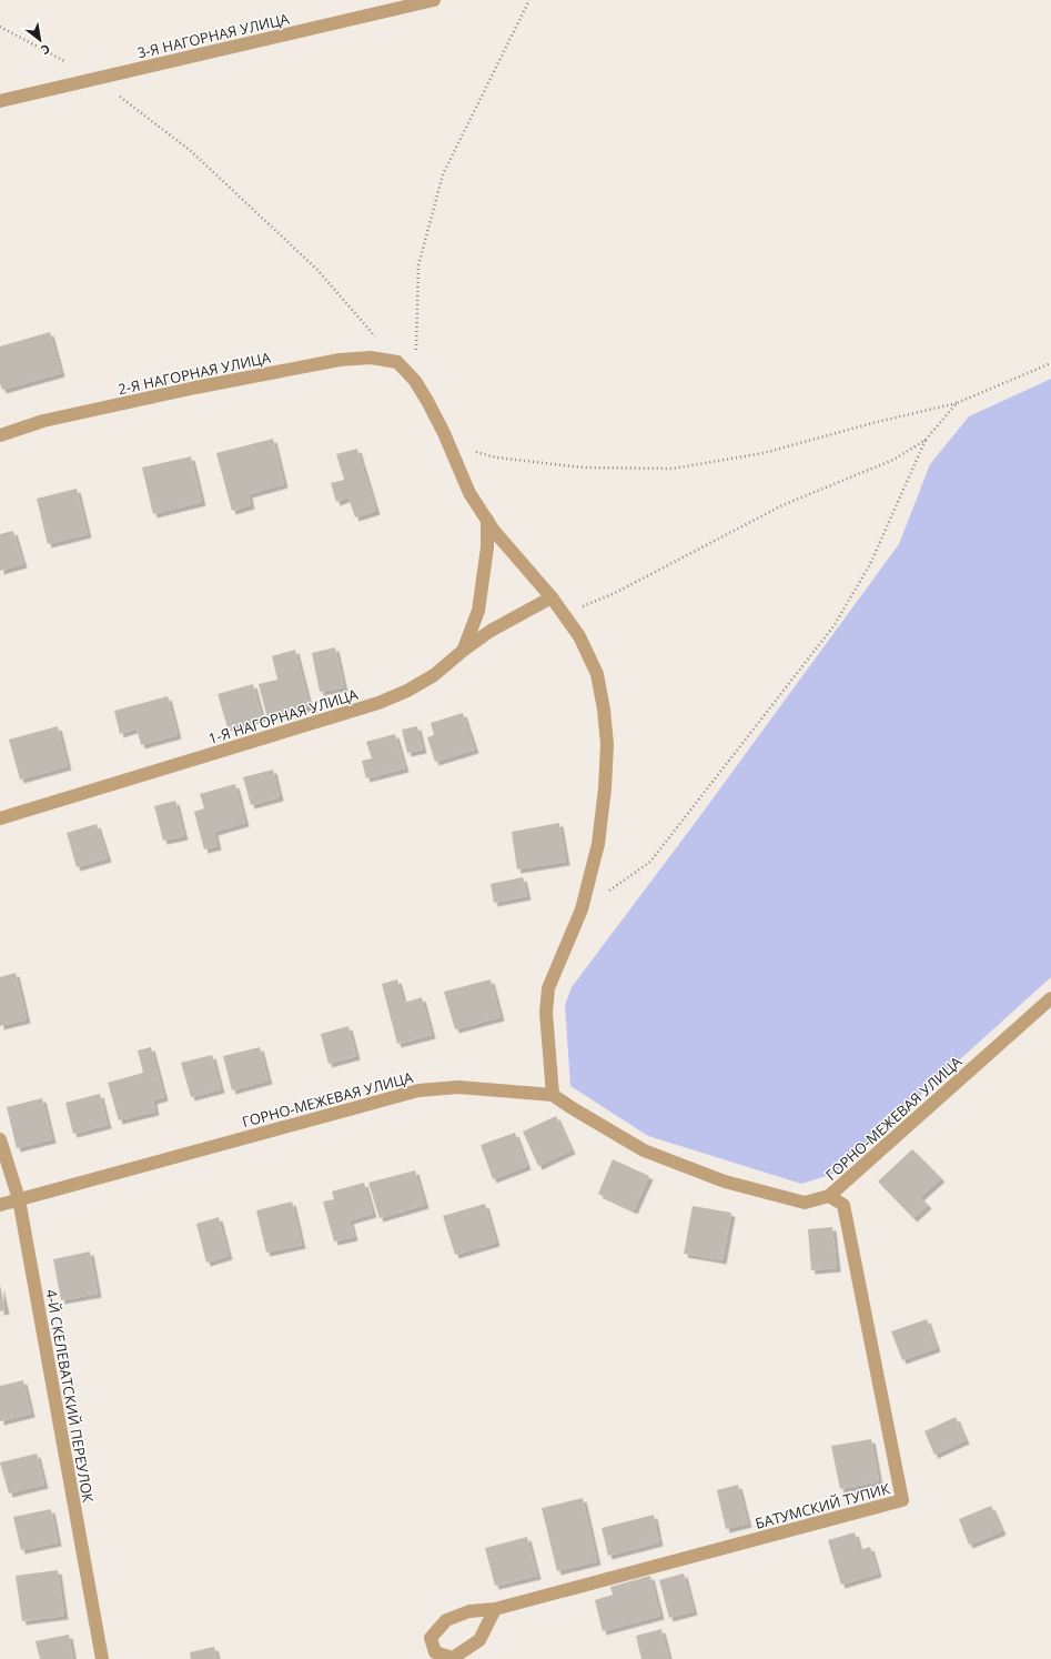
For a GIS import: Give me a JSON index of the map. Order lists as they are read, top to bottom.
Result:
{
  "streets": {
    "street": [
      "3-Я НАГОРНАЯ УЛИЦА",
      "2-Я НАГОРНАЯ УЛИЦА",
      "1-Я НАГОРНАЯ УЛИЦА",
      "ГОРНО-МЕЖЕВАЯ УЛИЦА",
      "4-Й СКЕЛЕВАТСКИЙ ПЕРЕУЛОК",
      "БАТУМСКИЙ ТУПИК"
    ]
  },
  "crossings": [
    ["ГОРНО-МЕЖЕВАЯ УЛИЦА", "4-Й СКЕЛЕВАТСКИЙ ПЕРЕУЛОК"],
    ["ГОРНО-МЕЖЕВАЯ УЛИЦА", "БАТУМСКИЙ ТУПИК"]
  ],
  "north": "bottom right"
}
